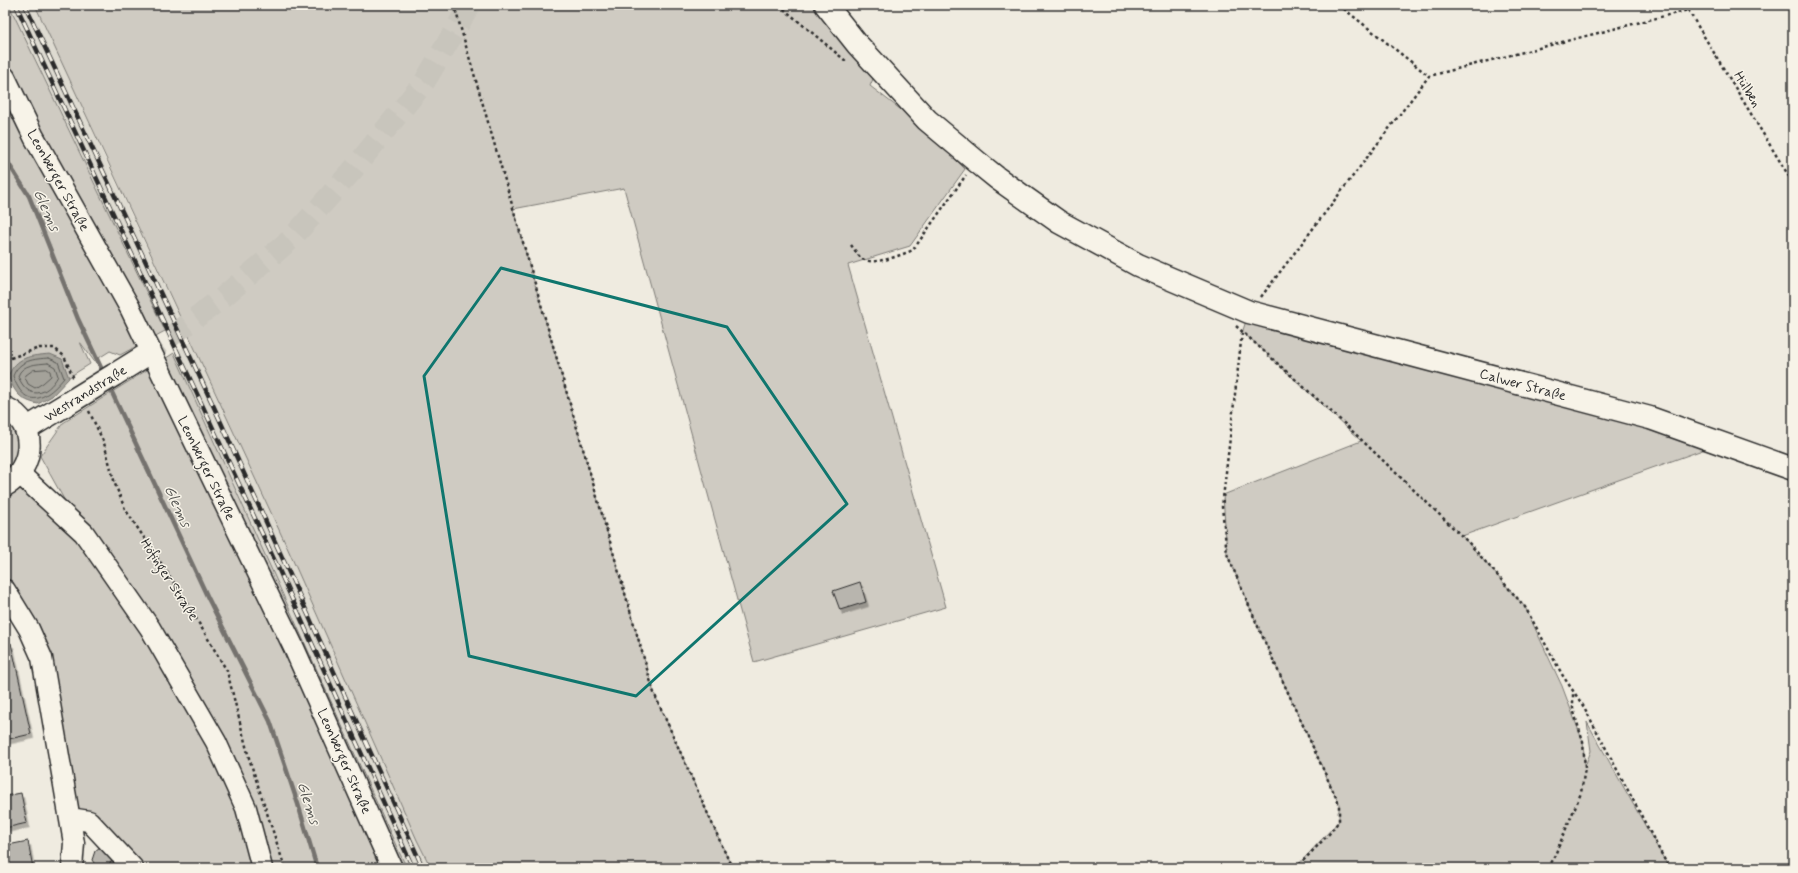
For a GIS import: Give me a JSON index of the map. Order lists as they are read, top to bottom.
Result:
{
  "streets": {
    "main road": ["Calwer Straße", "Westrandstraße"],
    "street": ["Leonberger Straße"],
    "path": ["Hülben", "Höfinger Straße"]
  },
  "crossings": [
    ["Westrandstraße", "Höfinger Straße"]
  ],
  "water": ["Glems"]
}
